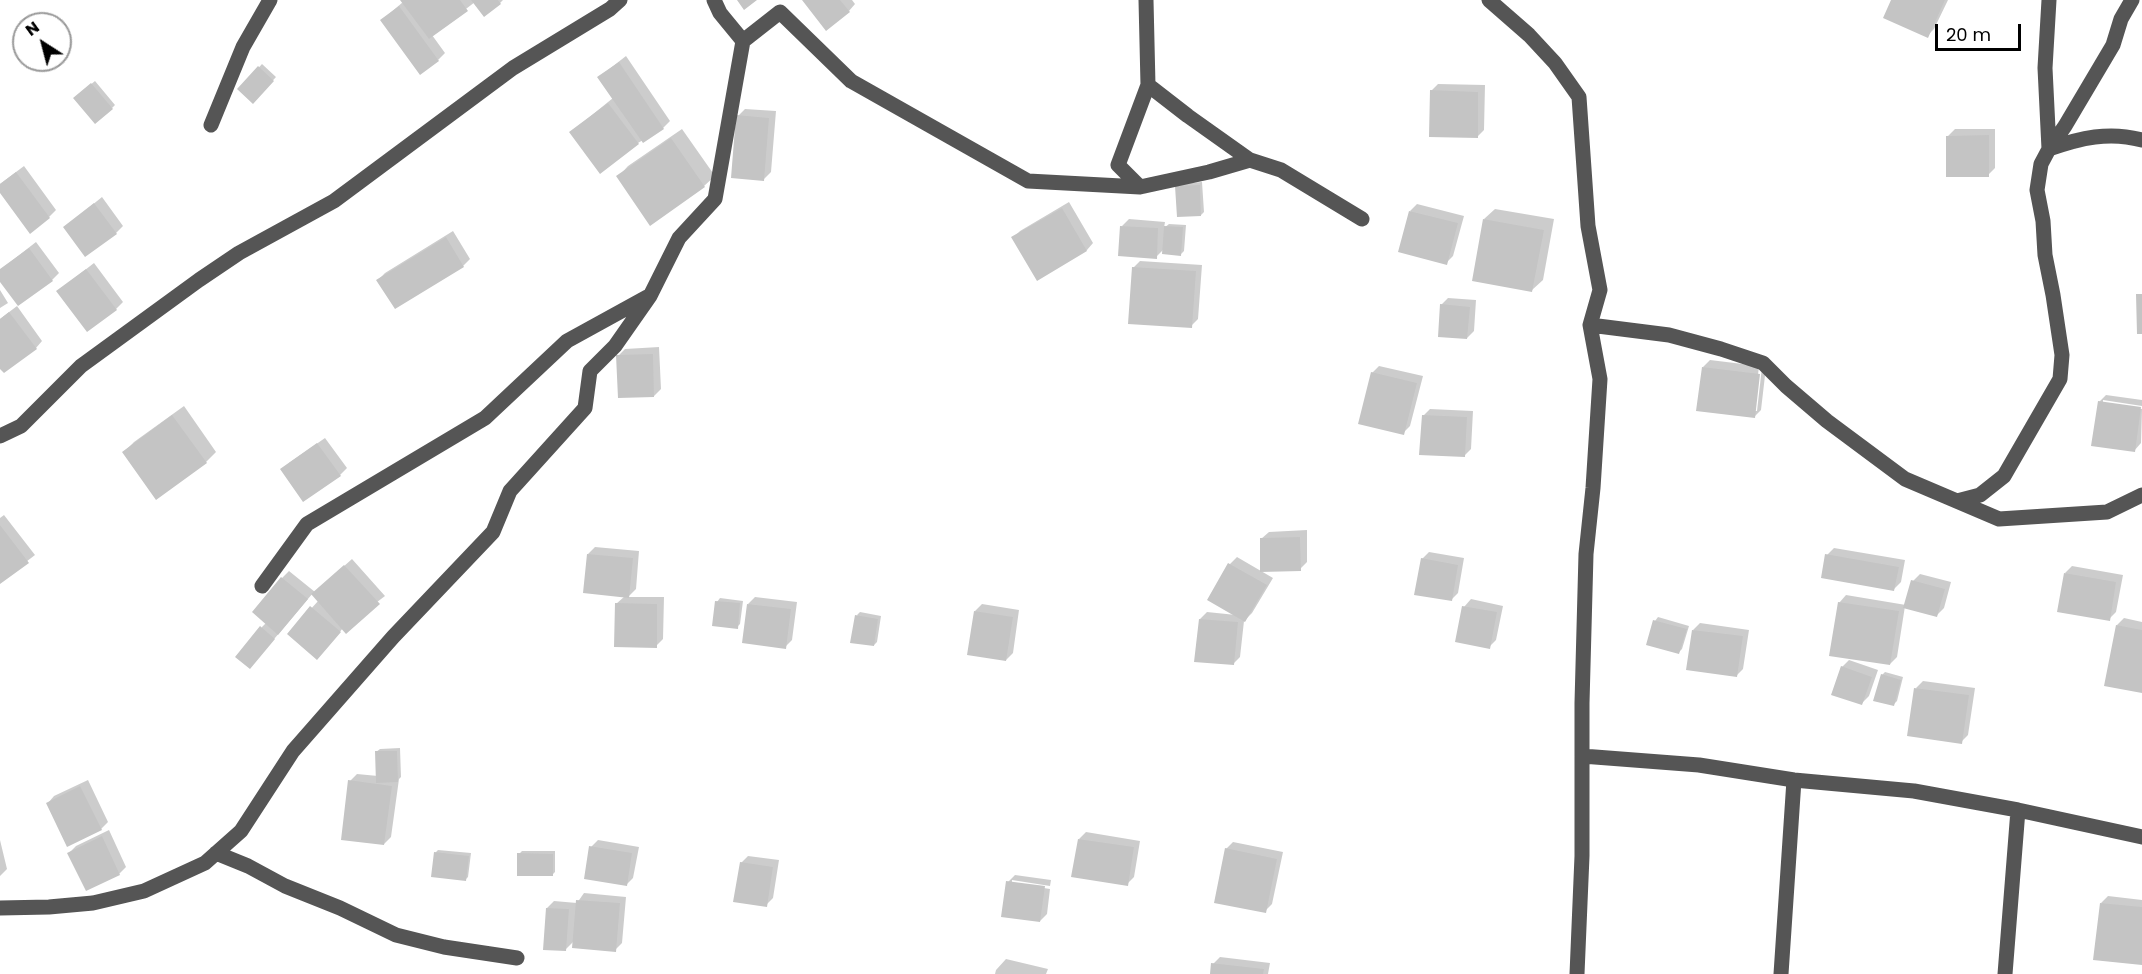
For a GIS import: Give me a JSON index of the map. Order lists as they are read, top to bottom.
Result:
{
  "scale_bar": "20 m",
  "north": "top left"
}
